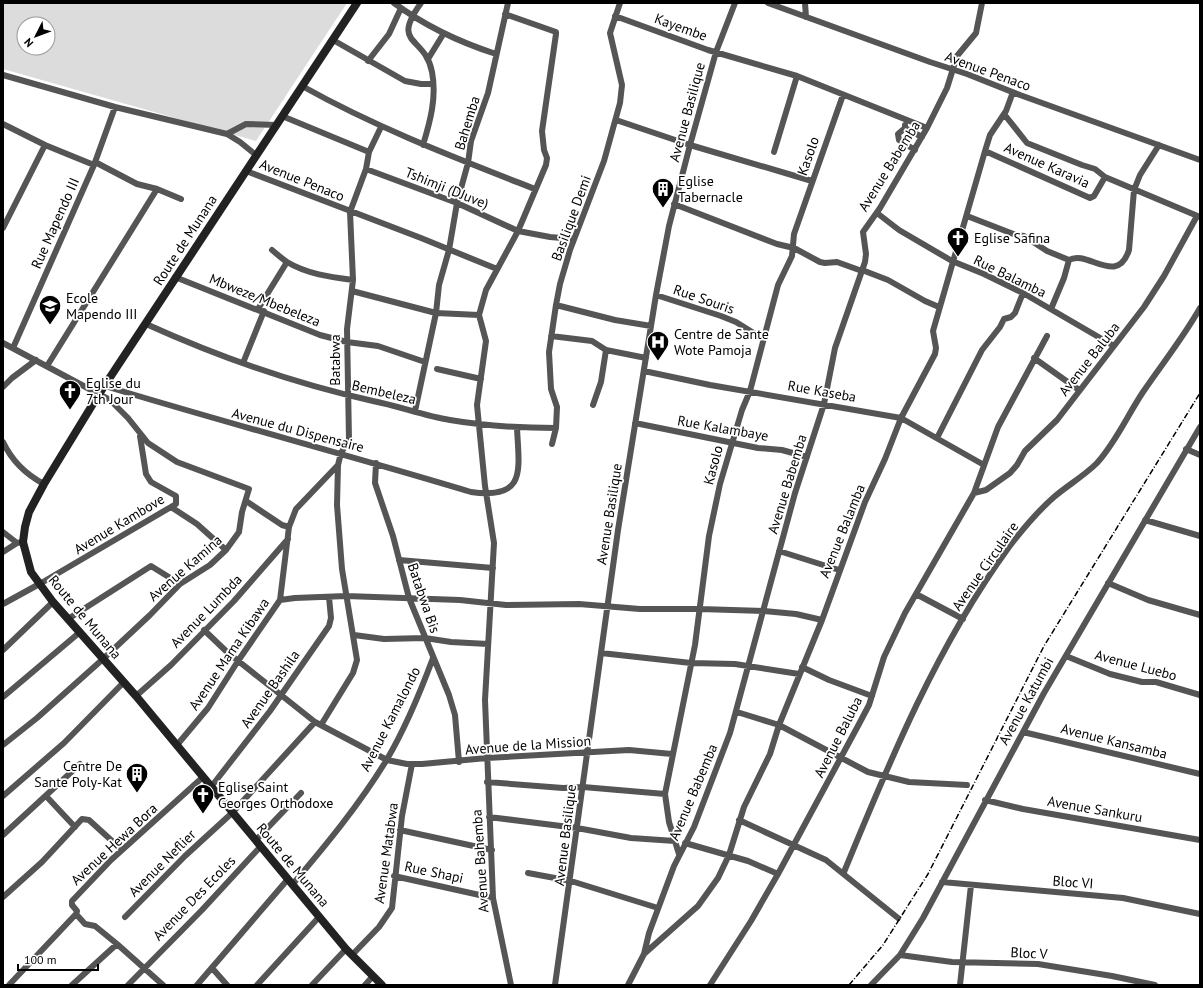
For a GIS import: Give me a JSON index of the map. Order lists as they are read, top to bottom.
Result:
{
  "streets": {
    "main road": ["Route de Munana"],
    "street": [
      "Kayembe",
      "Avenue Penaco",
      "Avenue Basilique",
      "Bahemba",
      "Kasolo",
      "Avenue Karavia",
      "Avenue Babemba",
      "Tshimji (DJuve)",
      "Basilique Demi",
      "Rue Mapendo III",
      "Rue Balamba",
      "Rue Souris",
      "Mbweze/Mbebeleza",
      "Avenue Baluba",
      "Batabwa",
      "Rue Kaseba",
      "Bembeleza",
      "Rue Kalambaye",
      "Avenue du Dispensaire",
      "Avenue Kambove",
      "Avenue Balamba",
      "Avenue Circulaire",
      "Avenue Kamina",
      "Batabwa Bis",
      "Avenue Lumbda",
      "Avenue Mama Kibawa",
      "Avenue Luebo",
      "Avenue Bashila",
      "Avenue Katumbi",
      "Avenue Kamalondo",
      "Avenue Kansamba",
      "Avenue de la Mission",
      "Avenue Sankuru",
      "Avenue Hewa Bora",
      "Avenue Matabwa",
      "Avenue Bahemba",
      "Avenue Neflier",
      "Rue Shapi",
      "Bloc VI",
      "Avenue Des Ecoles",
      "Bloc V"
    ]
  },
  "crossings": [
    ["Kayembe", "Avenue Basilique"],
    ["Kayembe", "Kasolo"],
    ["Kayembe", "Avenue Babemba"],
    ["Kayembe", "Basilique Demi"],
    ["Avenue Penaco", "Bahemba"],
    ["Avenue Penaco", "Avenue Babemba"],
    ["Avenue Penaco", "Route de Munana"],
    ["Avenue Penaco", "Batabwa"],
    ["Avenue Penaco", "Avenue Balamba"],
    ["Avenue Basilique", "Rue Souris"],
    ["Avenue Basilique", "Rue Kaseba"],
    ["Avenue Basilique", "Rue Kalambaye"],
    ["Avenue Basilique", "Avenue Mama Kibawa"],
    ["Avenue Basilique", "Avenue de la Mission"],
    ["Bahemba", "Tshimji (DJuve)"],
    ["Bahemba", "Mbweze/Mbebeleza"],
    ["Bahemba", "Bembeleza"],
    ["Kasolo", "Avenue Babemba"],
    ["Kasolo", "Rue Souris"],
    ["Kasolo", "Rue Kaseba"],
    ["Kasolo", "Rue Kalambaye"],
    ["Kasolo", "Avenue Mama Kibawa"],
    ["Kasolo", "Avenue de la Mission"],
    ["Avenue Karavia", "Avenue Baluba"],
    ["Avenue Karavia", "Avenue Balamba"],
    ["Avenue Babemba", "Rue Balamba"],
    ["Avenue Babemba", "Rue Kaseba"],
    ["Avenue Babemba", "Rue Kalambaye"],
    ["Avenue Babemba", "Avenue Balamba"],
    ["Avenue Babemba", "Avenue Mama Kibawa"],
    ["Tshimji (DJuve)", "Basilique Demi"],
    ["Tshimji (DJuve)", "Batabwa"],
    ["Basilique Demi", "Bembeleza"],
    ["Route de Munana", "Mbweze/Mbebeleza"],
    ["Route de Munana", "Bembeleza"],
    ["Route de Munana", "Avenue du Dispensaire"],
    ["Route de Munana", "Avenue Kambove"],
    ["Route de Munana", "Avenue Kamina"],
    ["Route de Munana", "Avenue Lumbda"],
    ["Route de Munana", "Avenue Mama Kibawa"],
    ["Route de Munana", "Avenue Bashila"],
    ["Route de Munana", "Avenue Kamalondo"],
    ["Route de Munana", "Avenue Hewa Bora"],
    ["Route de Munana", "Avenue Matabwa"],
    ["Route de Munana", "Avenue Neflier"],
    ["Route de Munana", "Avenue Des Ecoles"],
    ["Rue Balamba", "Avenue Baluba"],
    ["Rue Balamba", "Avenue Balamba"],
    ["Mbweze/Mbebeleza", "Batabwa"],
    ["Avenue Baluba", "Rue Kaseba"],
    ["Batabwa", "Bembeleza"],
    ["Batabwa", "Avenue du Dispensaire"],
    ["Batabwa", "Avenue Mama Kibawa"],
    ["Batabwa", "Avenue Neflier"],
    ["Rue Kaseba", "Avenue Balamba"],
    ["Bembeleza", "Avenue Bahemba"],
    ["Avenue du Dispensaire", "Batabwa Bis"],
    ["Avenue du Dispensaire", "Avenue Bahemba"],
    ["Avenue Kambove", "Avenue Kamina"],
    ["Avenue Balamba", "Avenue Mama Kibawa"],
    ["Batabwa Bis", "Avenue Mama Kibawa"],
    ["Batabwa Bis", "Avenue Kamalondo"],
    ["Batabwa Bis", "Avenue de la Mission"],
    ["Avenue Mama Kibawa", "Avenue Bashila"],
    ["Avenue Mama Kibawa", "Avenue Bahemba"],
    ["Avenue Luebo", "Avenue Katumbi"],
    ["Avenue Katumbi", "Avenue Kansamba"],
    ["Avenue Katumbi", "Avenue Sankuru"],
    ["Avenue Katumbi", "Bloc VI"],
    ["Avenue Katumbi", "Bloc V"],
    ["Avenue Kamalondo", "Avenue de la Mission"],
    ["Avenue de la Mission", "Avenue Matabwa"],
    ["Avenue de la Mission", "Avenue Bahemba"],
    ["Avenue de la Mission", "Avenue Neflier"],
    ["Avenue Matabwa", "Rue Shapi"],
    ["Avenue Bahemba", "Rue Shapi"]
  ],
  "places": {
    "building": ["Eglise Tabernacle", "Centre De Sante Poly-Kat"],
    "church": ["Eglise Safina", "Eglise du 7th Jour", "Eglise Saint Georges Orthodoxe"],
    "school or university": ["Ecole Mapendo III"],
    "hospital": ["Centre de Sante Wote Pamoja"]
  },
  "scale_bar": "100 m",
  "north": "bottom left"
}
